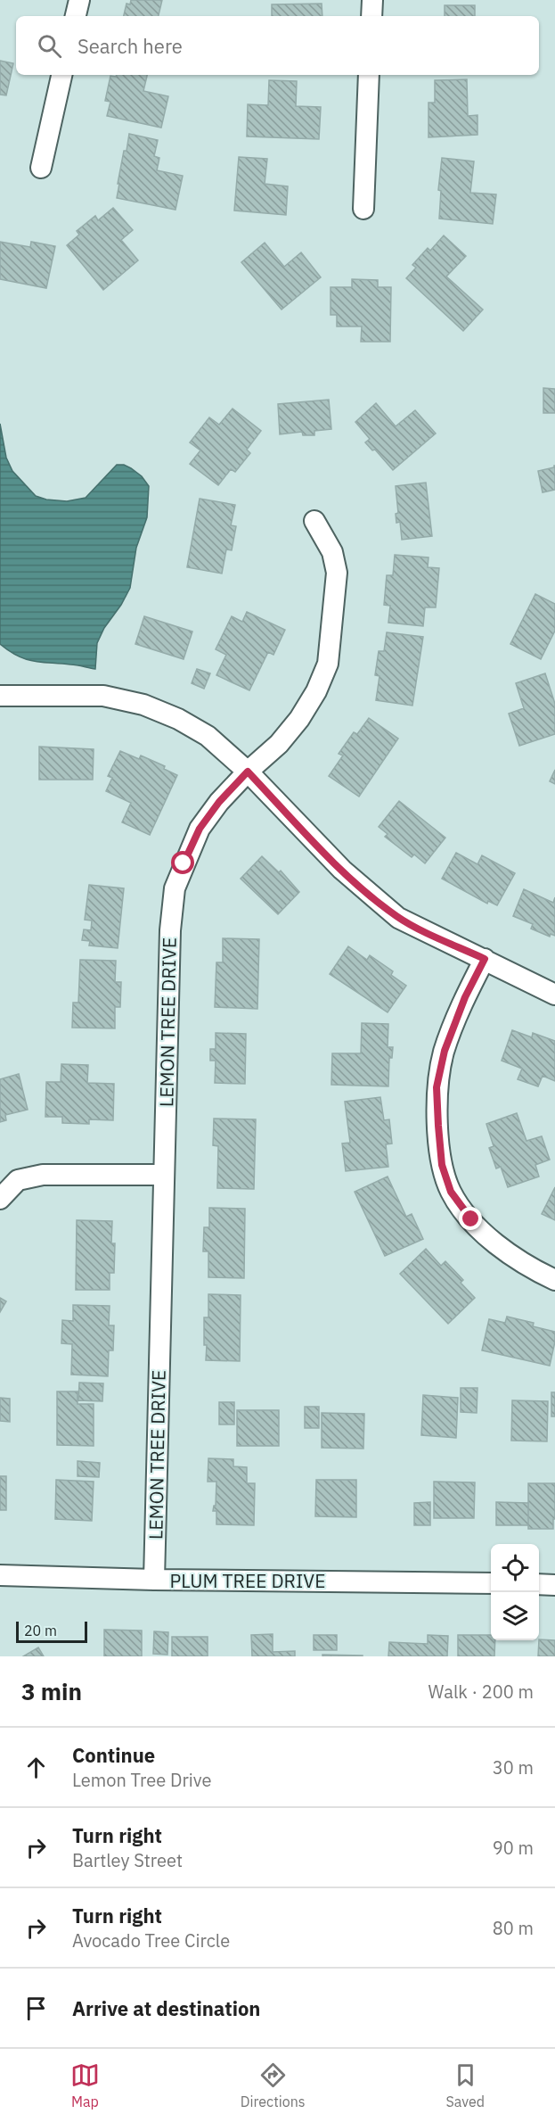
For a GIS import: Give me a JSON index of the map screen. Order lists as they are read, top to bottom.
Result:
{
  "streets": {
    "street": ["LEMON TREE DRIVE", "PLUM TREE DRIVE"]
  },
  "crossings": [
    ["LEMON TREE DRIVE", "PLUM TREE DRIVE"]
  ],
  "scale_bar": "20 m",
  "page": {
    "search": "Search here",
    "scale": "20 m",
    "heading": ["3 min", "Walk · 200 m"],
    "list": [
      ["Continue", "Lemon Tree Drive", "30 m"],
      ["Turn right", "Bartley Street", "90 m"],
      ["Turn right", "Avocado Tree Circle", "80 m"],
      "Arrive at destination"
    ],
    "nav": ["Map", "Directions", "Saved"]
  }
}
